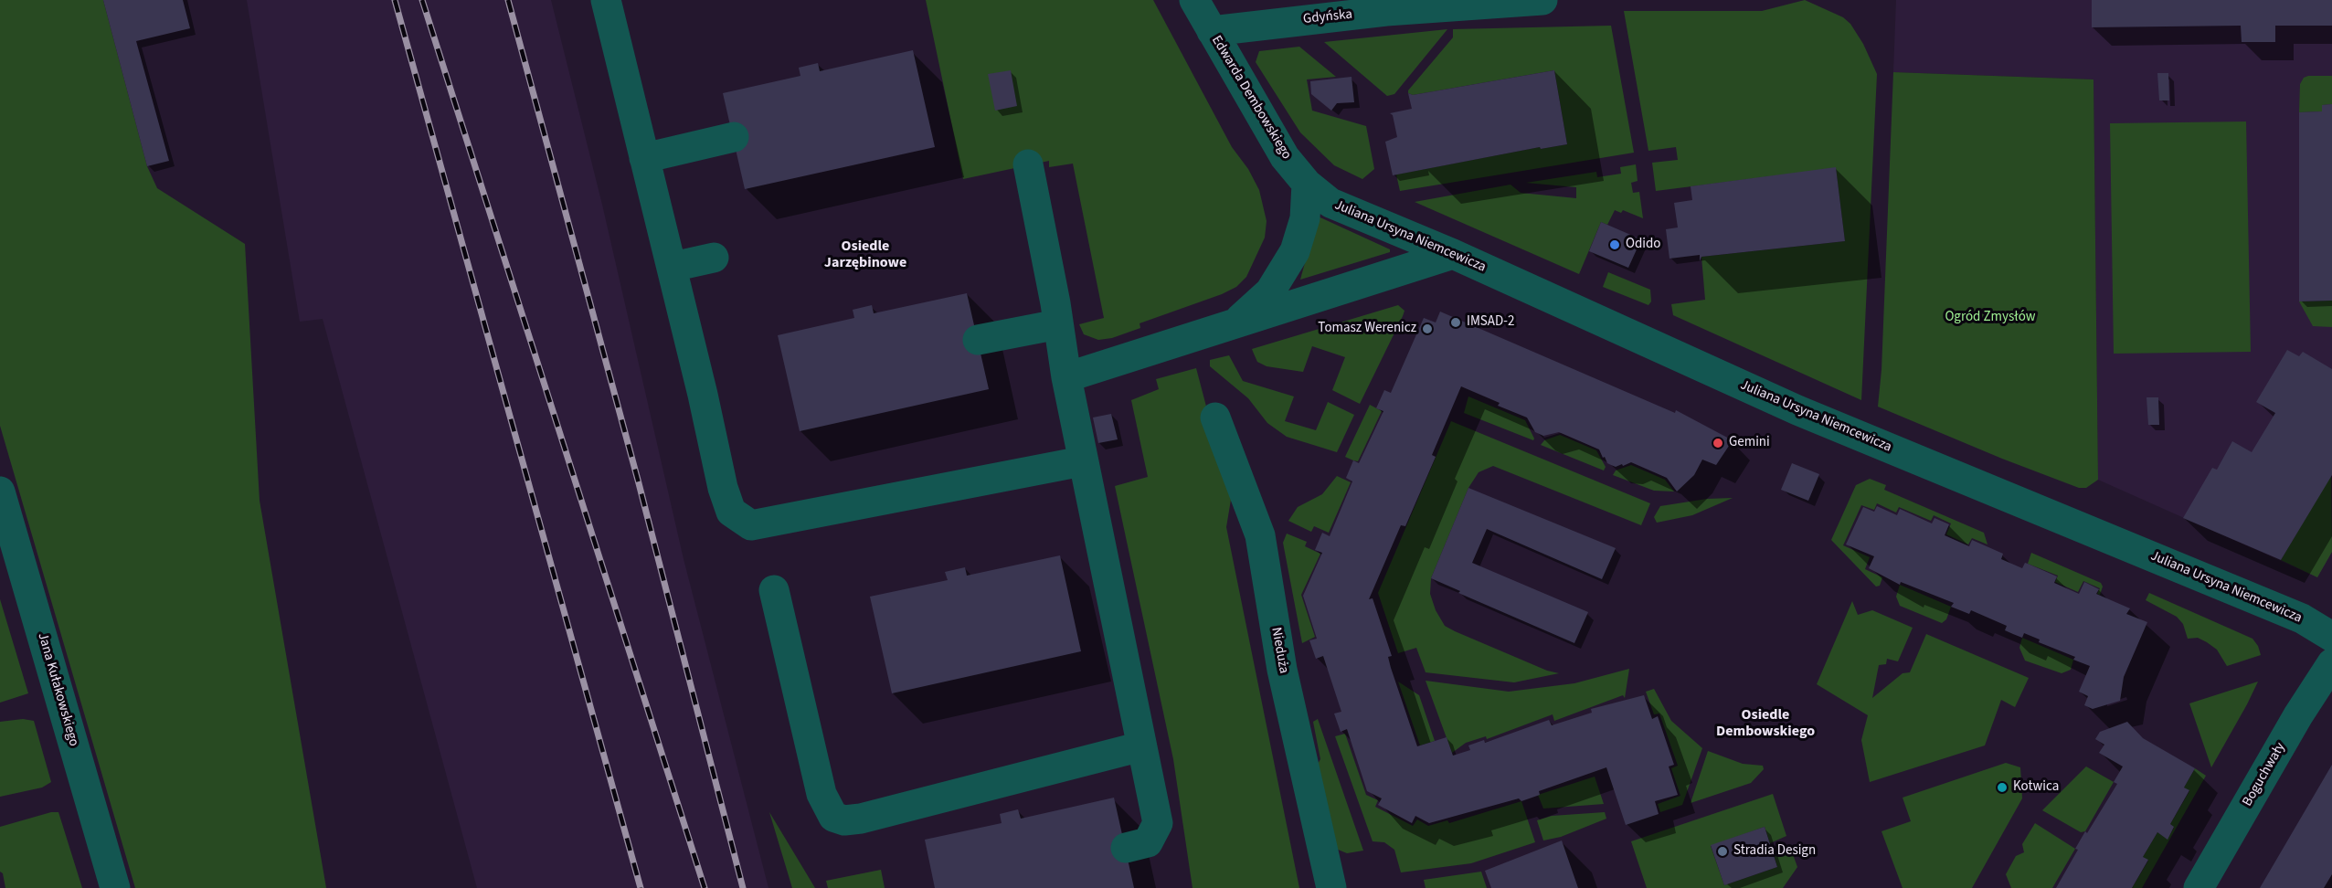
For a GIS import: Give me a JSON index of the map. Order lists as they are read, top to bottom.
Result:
{
  "streets": {
    "street": [
      "Gdyńska",
      "Edwarda Dembowskiego",
      "Juliana Ursyna Niemcewicza",
      "Nieduża",
      "Jana Kułakowskiego",
      "Boguchwały"
    ]
  },
  "crossings": [
    ["Gdyńska", "Edwarda Dembowskiego"],
    ["Edwarda Dembowskiego", "Juliana Ursyna Niemcewicza"]
  ],
  "districts": ["Osiedle Jarzębinowe", "Osiedle Dembowskiego"],
  "parks": ["Ogród Zmysłów"],
  "places": [
    "Odido",
    "IMSAD-2",
    "Tomasz Werenicz",
    "Gemini",
    "Kotwica",
    "Stradia Design"
  ]
}
